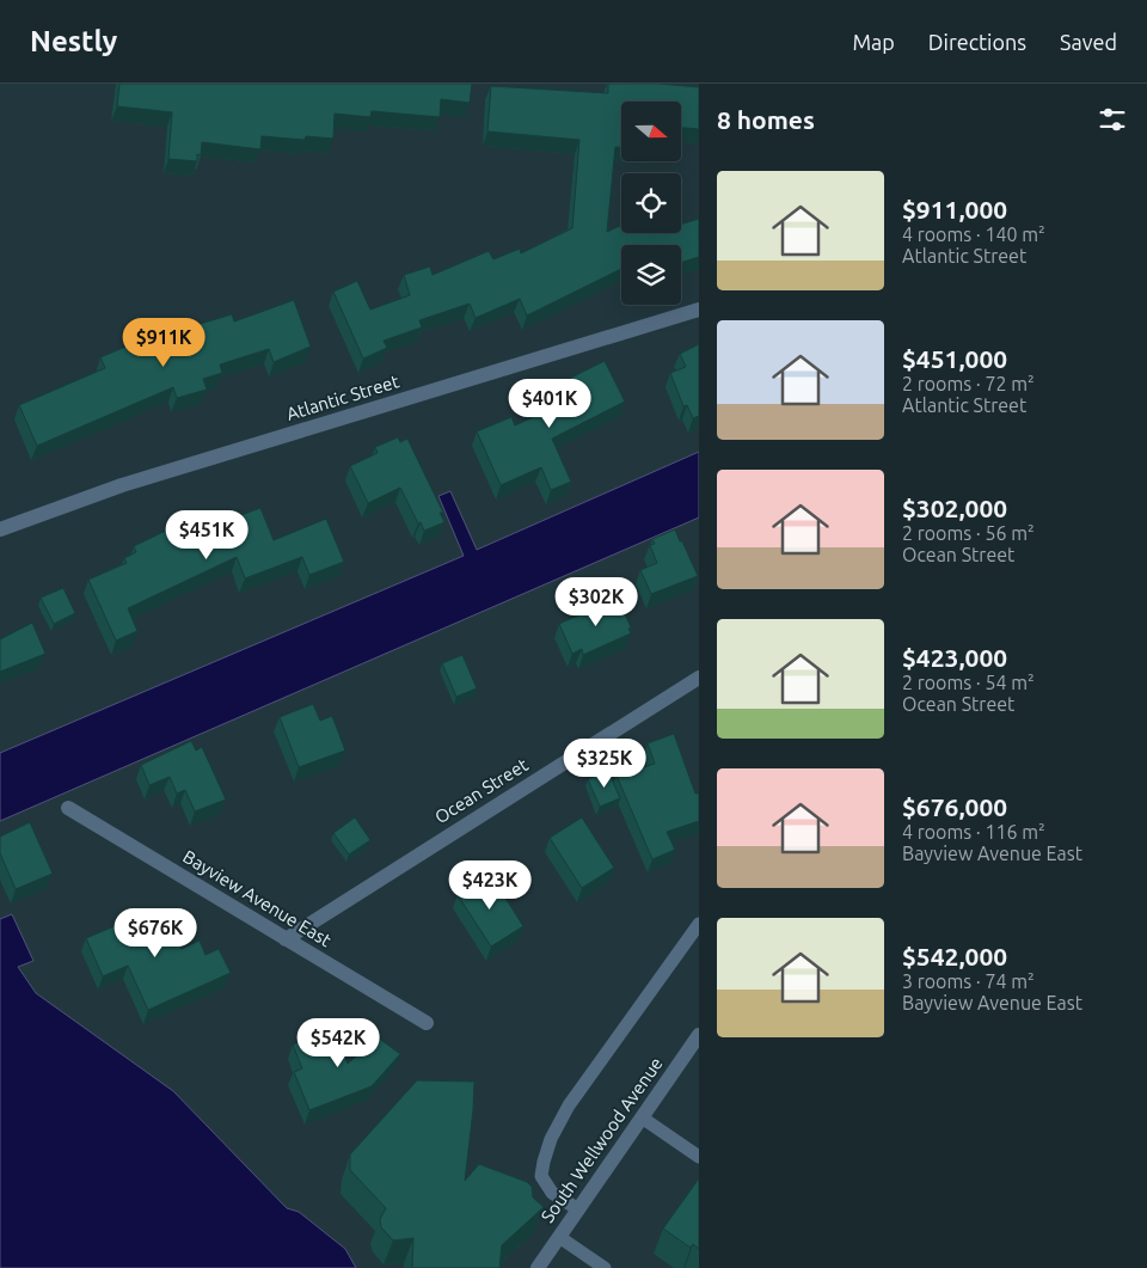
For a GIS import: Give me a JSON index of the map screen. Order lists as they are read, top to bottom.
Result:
{
  "streets": {
    "street": [
      "Atlantic Street",
      "Ocean Street",
      "Bayview Avenue East",
      "South Wellwood Avenue"
    ]
  },
  "crossings": [
    ["Ocean Street", "Bayview Avenue East"]
  ],
  "north": "right",
  "page": {
    "header": "Nestly",
    "nav": ["Map", "Directions", "Saved"],
    "heading": "8 homes",
    "list": [
      {
        "name": "$911,000",
        "note": "4 rooms · 140 m² · Atlantic Street"
      },
      {
        "name": "$451,000",
        "note": "2 rooms · 72 m² · Atlantic Street"
      },
      {
        "name": "$302,000",
        "note": "2 rooms · 56 m² · Ocean Street"
      },
      {
        "name": "$423,000",
        "note": "2 rooms · 54 m² · Ocean Street"
      },
      {
        "name": "$676,000",
        "note": "4 rooms · 116 m² · Bayview Avenue East"
      },
      {
        "name": "$542,000",
        "note": "3 rooms · 74 m² · Bayview Avenue East"
      }
    ],
    "price": [
      "$911K",
      "$401K",
      "$451K",
      "$302K",
      "$325K",
      "$423K",
      "$676K",
      "$542K"
    ]
  }
}
